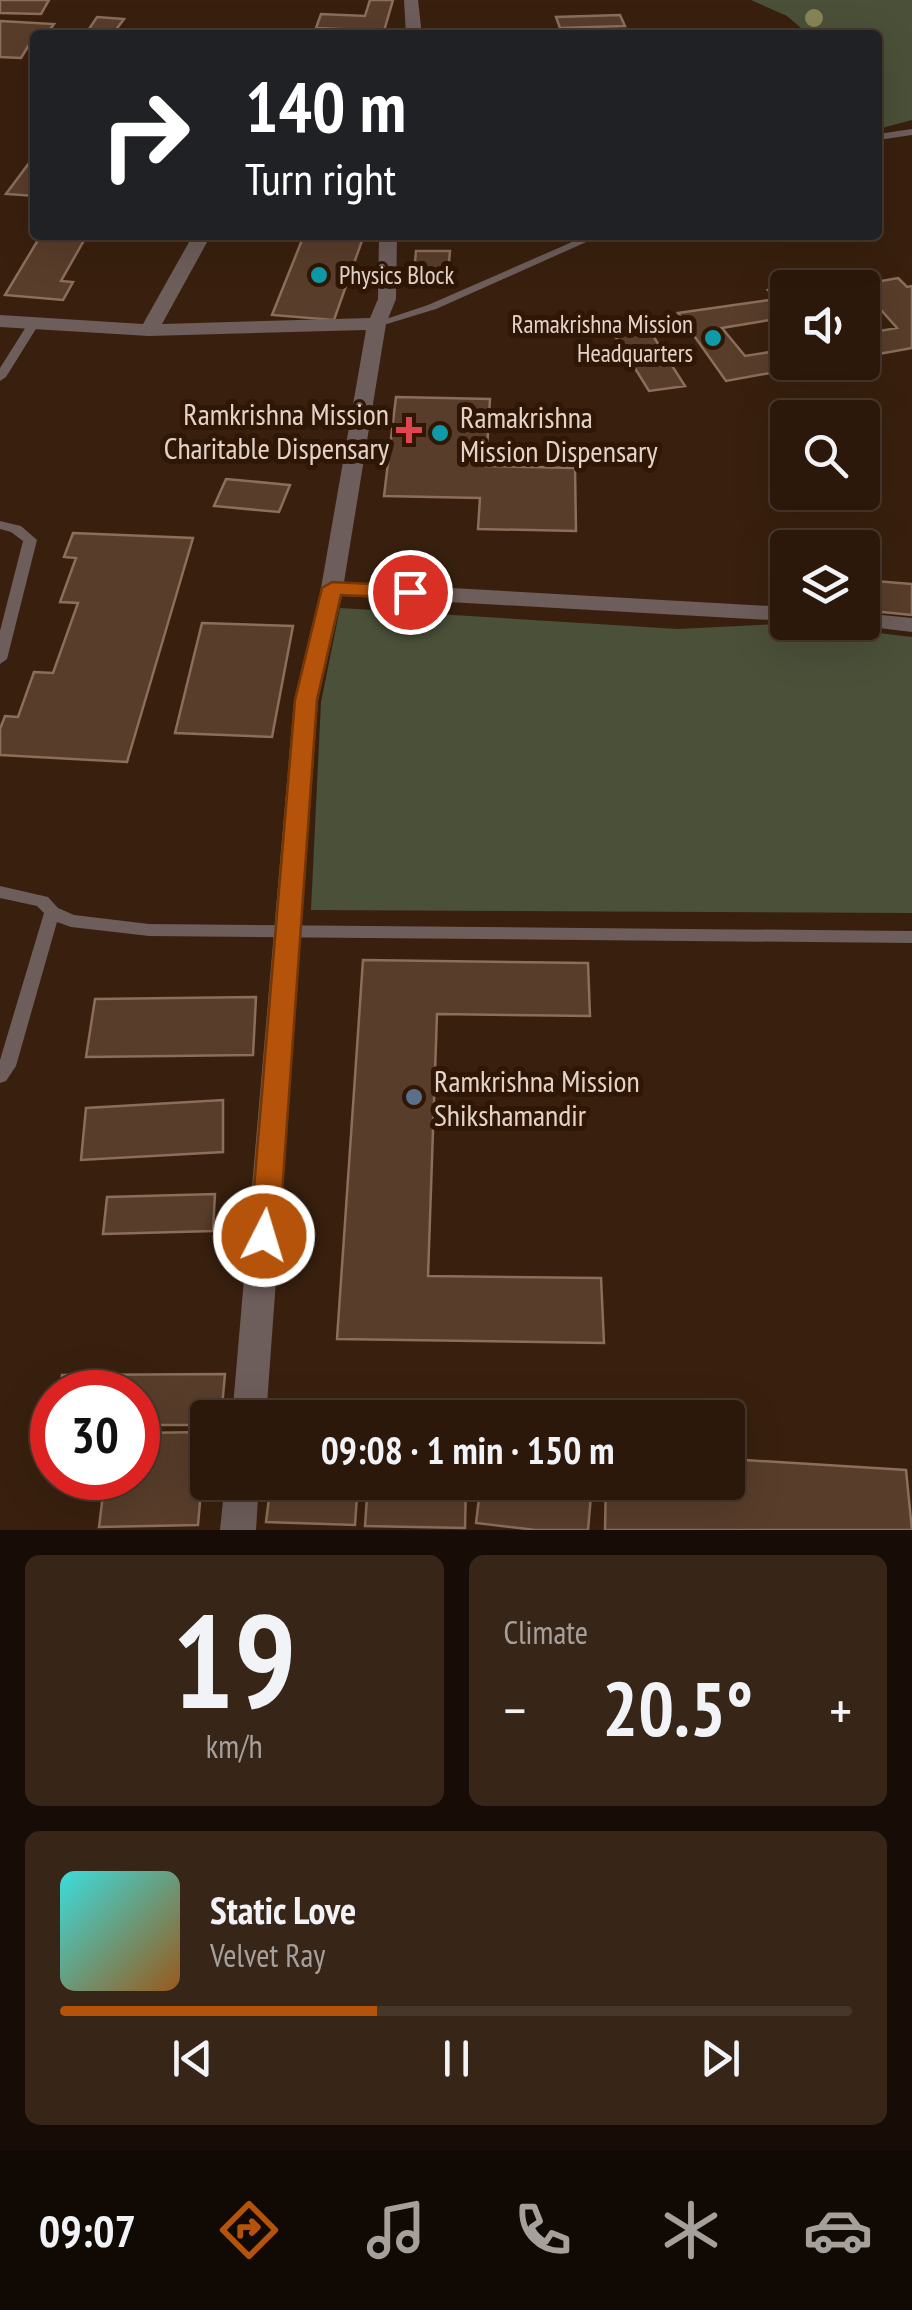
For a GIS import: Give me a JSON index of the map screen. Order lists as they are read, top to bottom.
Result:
{
  "places": {
    "other": [
      "Physics Block",
      "Ramakrishna Mission Headquarters",
      "Ramakrishna Mission Dispensary",
      "Ramkrishna Mission Shikshamandir"
    ],
    "health": ["Ramkrishna Mission Charitable Dispensary"]
  },
  "page": {
    "turn": ["140 m", "Turn right"],
    "limit": "30",
    "trip": "09:08 · 1 min · 150 m",
    "tile": [
      ["19", "km/h"],
      "Climate"
    ],
    "heat": ["−", "20.5°", "+"],
    "song": ["Static Love", "Velvet Ray"],
    "tabs": "09:07"
  }
}
